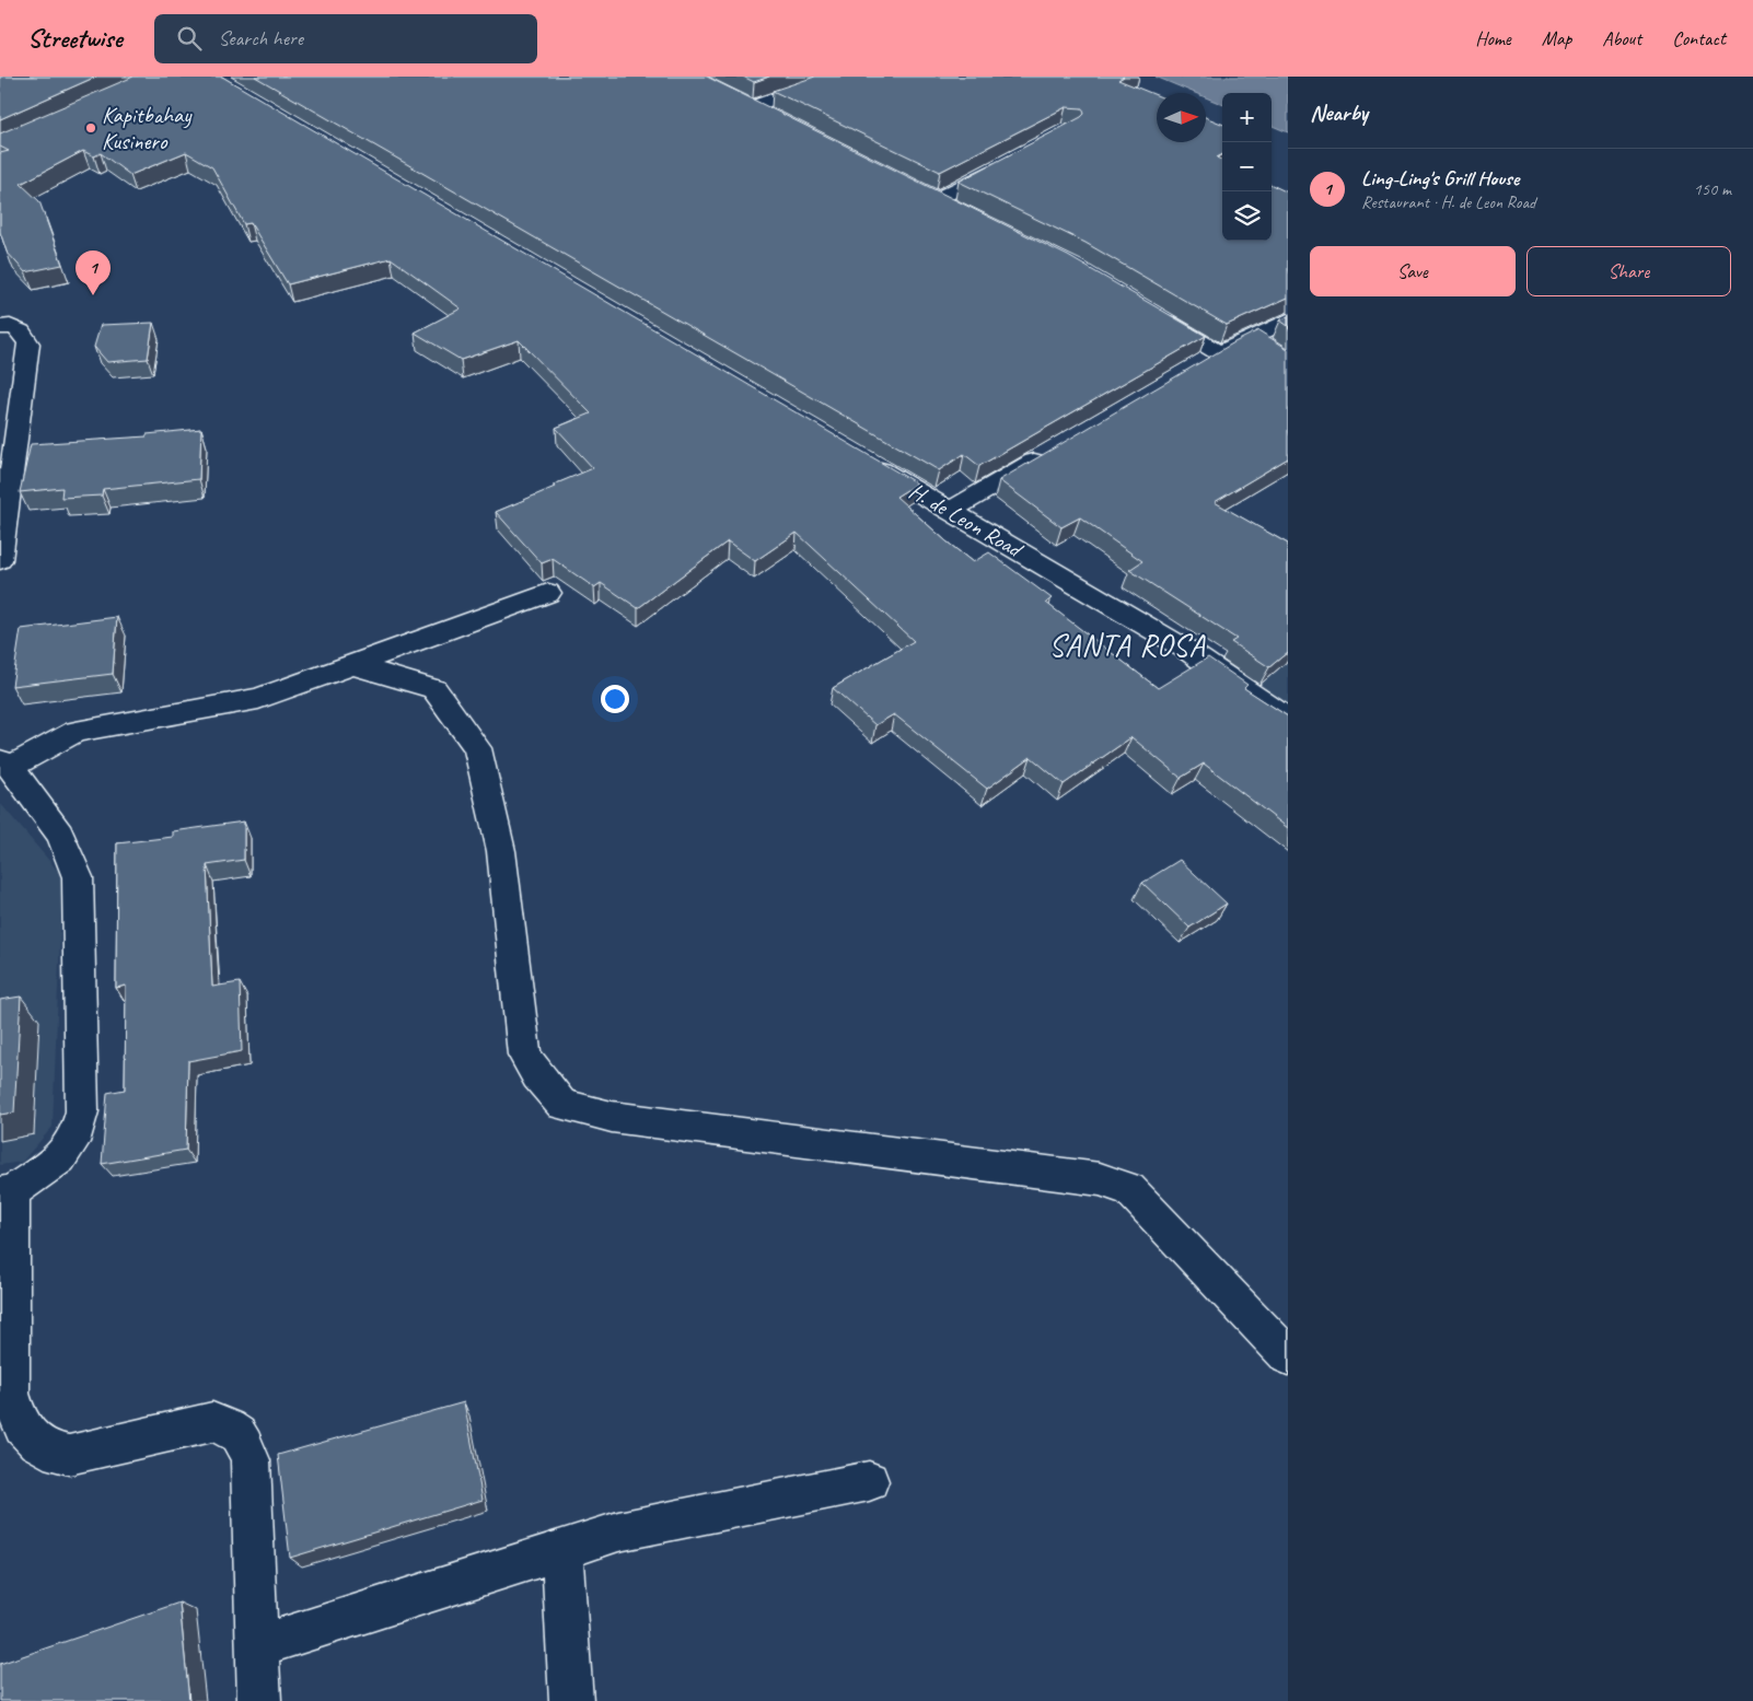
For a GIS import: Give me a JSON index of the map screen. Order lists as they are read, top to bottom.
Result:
{
  "streets": {
    "street": ["H. de Leon Road"]
  },
  "districts": ["SANTA ROSA"],
  "places": ["Kapitbahay Kusinero"],
  "north": "right",
  "page": {
    "header": "Streetwise",
    "search": "Search here",
    "nav": [
      "Home",
      "Map",
      "About",
      "Contact"
    ],
    "heading": "Nearby",
    "map_buttons": ["+", "−"],
    "list": [
      {
        "mark": "1",
        "name": "Ling-Ling's Grill House",
        "note": "Restaurant · H. de Leon Road",
        "value": "150 m"
      }
    ],
    "buttons": ["Save", "Share"],
    "pins": "1"
  }
}
